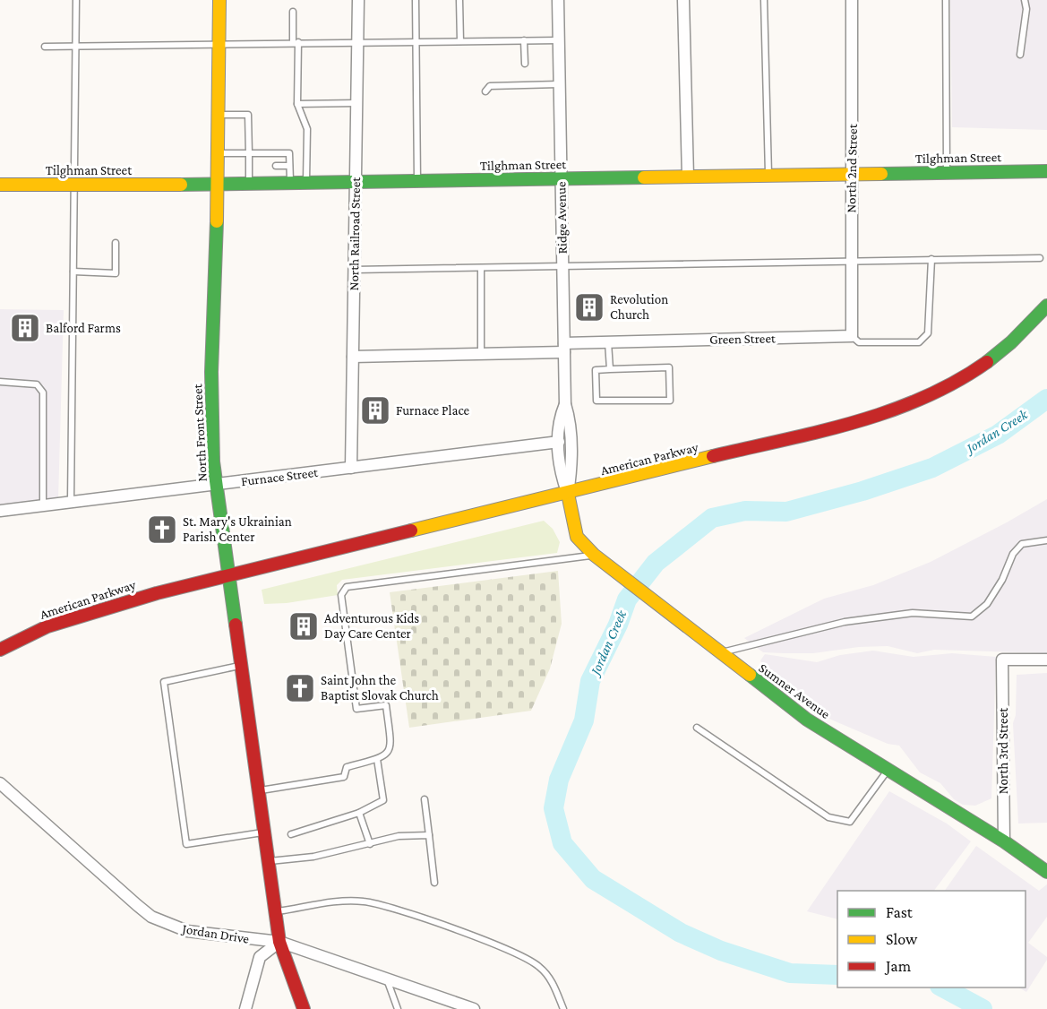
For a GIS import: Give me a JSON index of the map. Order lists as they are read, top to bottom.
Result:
{
  "streets": {
    "main road": [
      "Tilghman Street",
      "North Front Street",
      "American Parkway",
      "Sumner Avenue"
    ],
    "street": [
      "North 2nd Street",
      "Ridge Avenue",
      "North Railroad Street",
      "Green Street",
      "Furnace Street",
      "North 3rd Street",
      "Jordan Drive"
    ]
  },
  "crossings": [
    ["Tilghman Street", "North 2nd Street"],
    ["Tilghman Street", "Ridge Avenue"],
    ["Tilghman Street", "North Railroad Street"],
    ["Tilghman Street", "North Front Street"],
    ["North 2nd Street", "Green Street"],
    ["Ridge Avenue", "Green Street"],
    ["Ridge Avenue", "American Parkway"],
    ["Ridge Avenue", "Furnace Street"],
    ["Ridge Avenue", "Sumner Avenue"],
    ["North Railroad Street", "Green Street"],
    ["North Railroad Street", "Furnace Street"],
    ["North Front Street", "American Parkway"],
    ["North Front Street", "Furnace Street"],
    ["North Front Street", "Jordan Drive"],
    ["American Parkway", "Sumner Avenue"],
    ["Sumner Avenue", "North 3rd Street"]
  ],
  "water": ["Jordan Creek"],
  "places": {
    "building": [
      "Revolution Church",
      "Balford Farms",
      "Furnace Place",
      "Adventurous Kids Day Care Center"
    ],
    "church": ["St. Mary's Ukrainian Parish Center", "Saint John the Baptist Slovak Church"]
  },
  "legend": ["Fast", "Slow", "Jam"]
}
